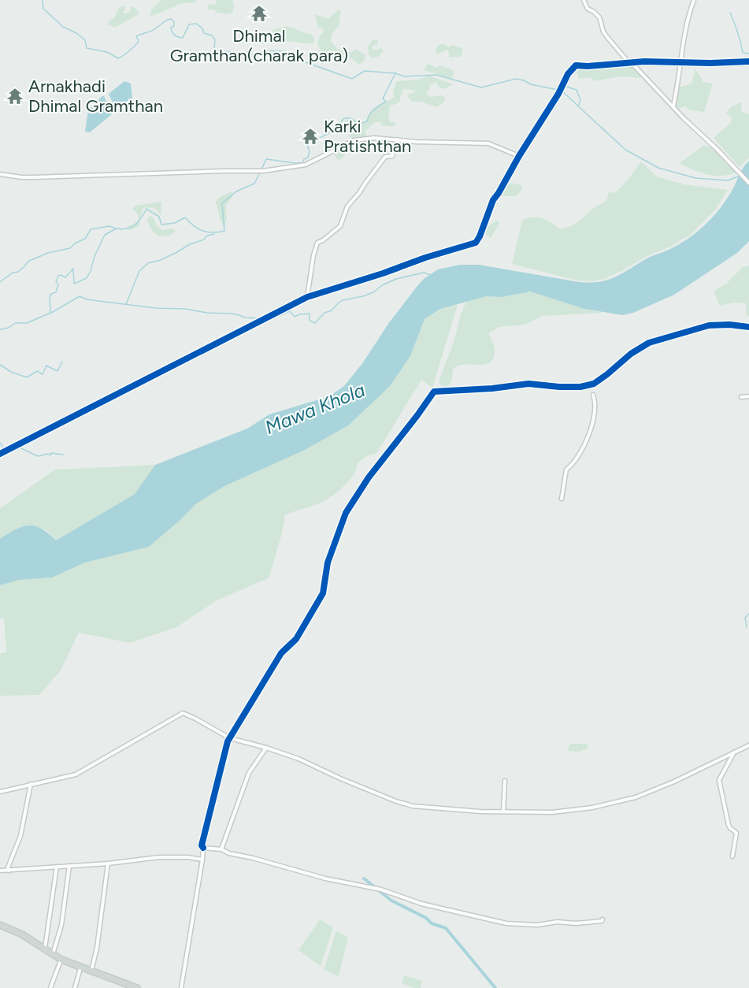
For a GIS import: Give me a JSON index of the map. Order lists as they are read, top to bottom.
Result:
{
  "water": ["Mawa Khola"],
  "places": {
    "temple": ["Dhimal Gramthan(charak para)", "Arnakhadi Dhimal Gramthan", "Karki Pratishthan"]
  }
}
